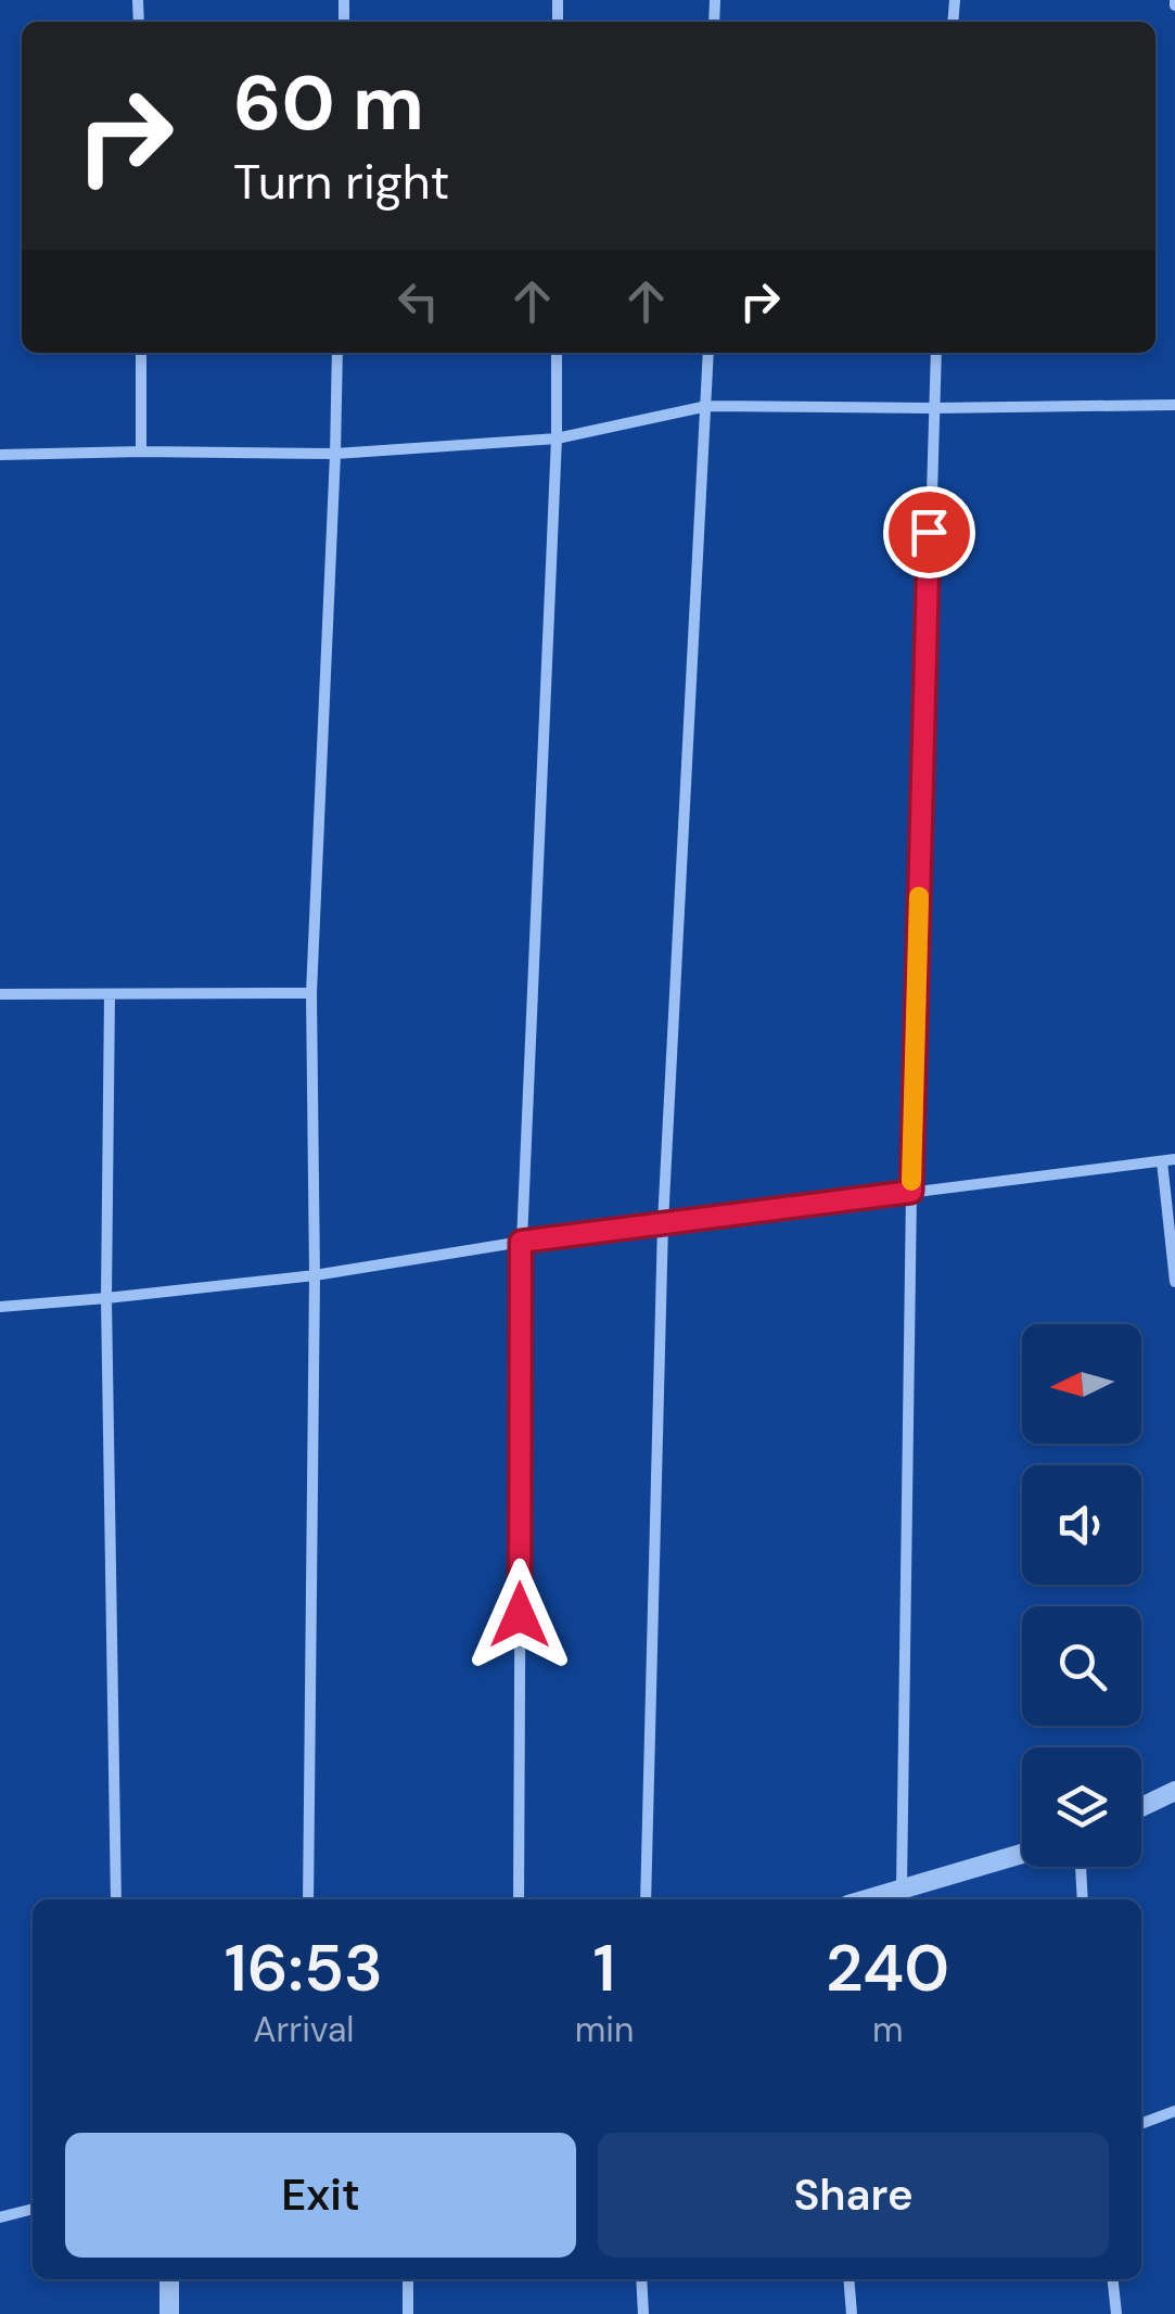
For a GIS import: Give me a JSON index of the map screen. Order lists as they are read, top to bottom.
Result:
{
  "north": "left",
  "page": {
    "turn": ["60 m", "Turn right"],
    "eta": [
      "16:53",
      "Arrival",
      "1",
      "min",
      "240",
      "m"
    ],
    "buttons": ["Exit", "Share"]
  }
}
